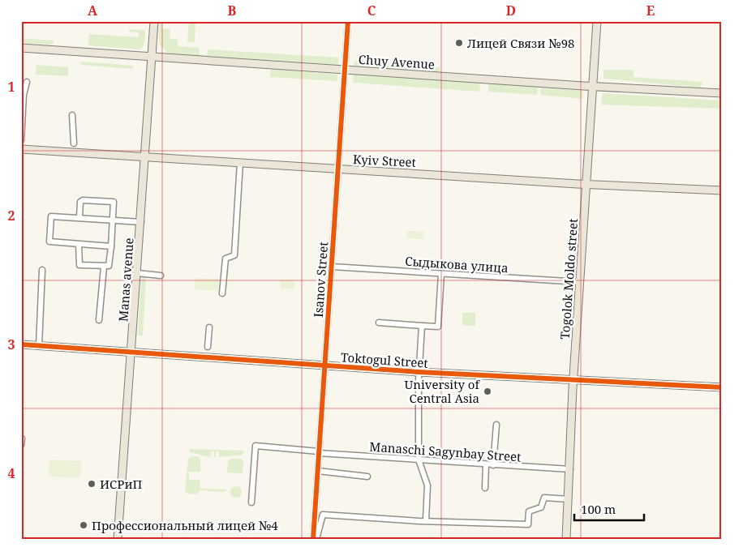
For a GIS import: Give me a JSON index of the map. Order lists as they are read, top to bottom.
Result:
{
  "streets": {
    "main road": [
      "Chuy Avenue",
      "Kyiv Street",
      "Togolok Moldo street",
      "Manas avenue",
      "Toktogul Street"
    ],
    "street": ["Сыдыкова улица", "Isanov Street", "Manaschi Sagynbay Street"]
  },
  "crossings": [
    ["Chuy Avenue", "Togolok Moldo street"],
    ["Chuy Avenue", "Manas avenue"],
    ["Chuy Avenue", "Isanov Street"],
    ["Kyiv Street", "Togolok Moldo street"],
    ["Kyiv Street", "Manas avenue"],
    ["Kyiv Street", "Isanov Street"],
    ["Сыдыкова улица", "Togolok Moldo street"],
    ["Сыдыкова улица", "Isanov Street"],
    ["Togolok Moldo street", "Toktogul Street"],
    ["Togolok Moldo street", "Manaschi Sagynbay Street"],
    ["Manas avenue", "Toktogul Street"],
    ["Isanov Street", "Toktogul Street"],
    ["Isanov Street", "Manaschi Sagynbay Street"]
  ],
  "places": [
    "Лицей Связи №98",
    "University of Central Asia",
    "ИСРиП",
    "Профессиональный лицей №4"
  ],
  "scale_bar": "100 m",
  "grid": {
    "columns": [
      "A",
      "B",
      "C",
      "D",
      "E"
    ],
    "rows": [
      "1",
      "2",
      "3",
      "4"
    ]
  }
}
